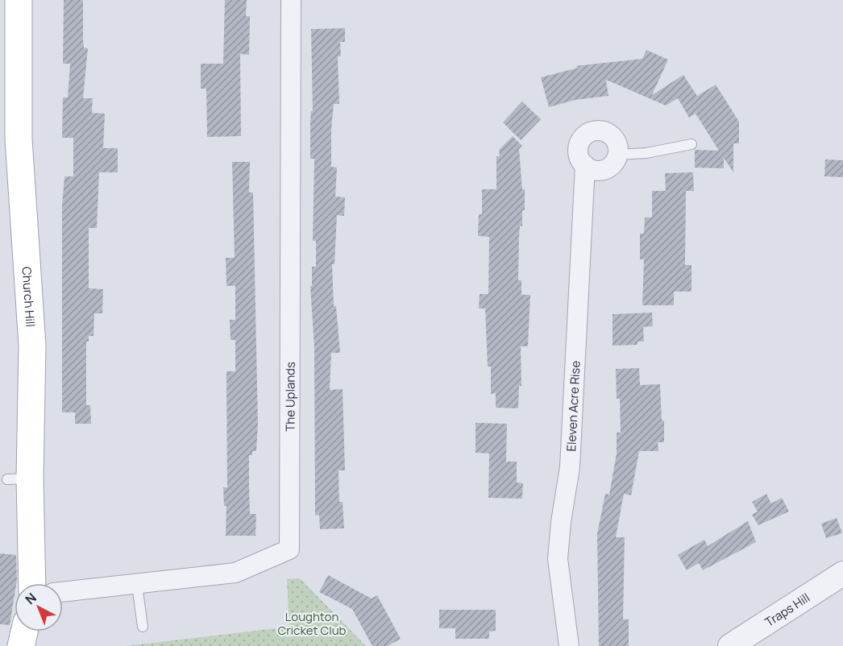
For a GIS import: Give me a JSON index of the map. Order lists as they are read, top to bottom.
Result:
{
  "streets": {
    "main road": ["Church Hill"],
    "street": ["The Uplands", "Eleven Acre Rise", "Traps Hill"]
  },
  "parks": ["Loughton Cricket Club"],
  "north": "top left"
}
